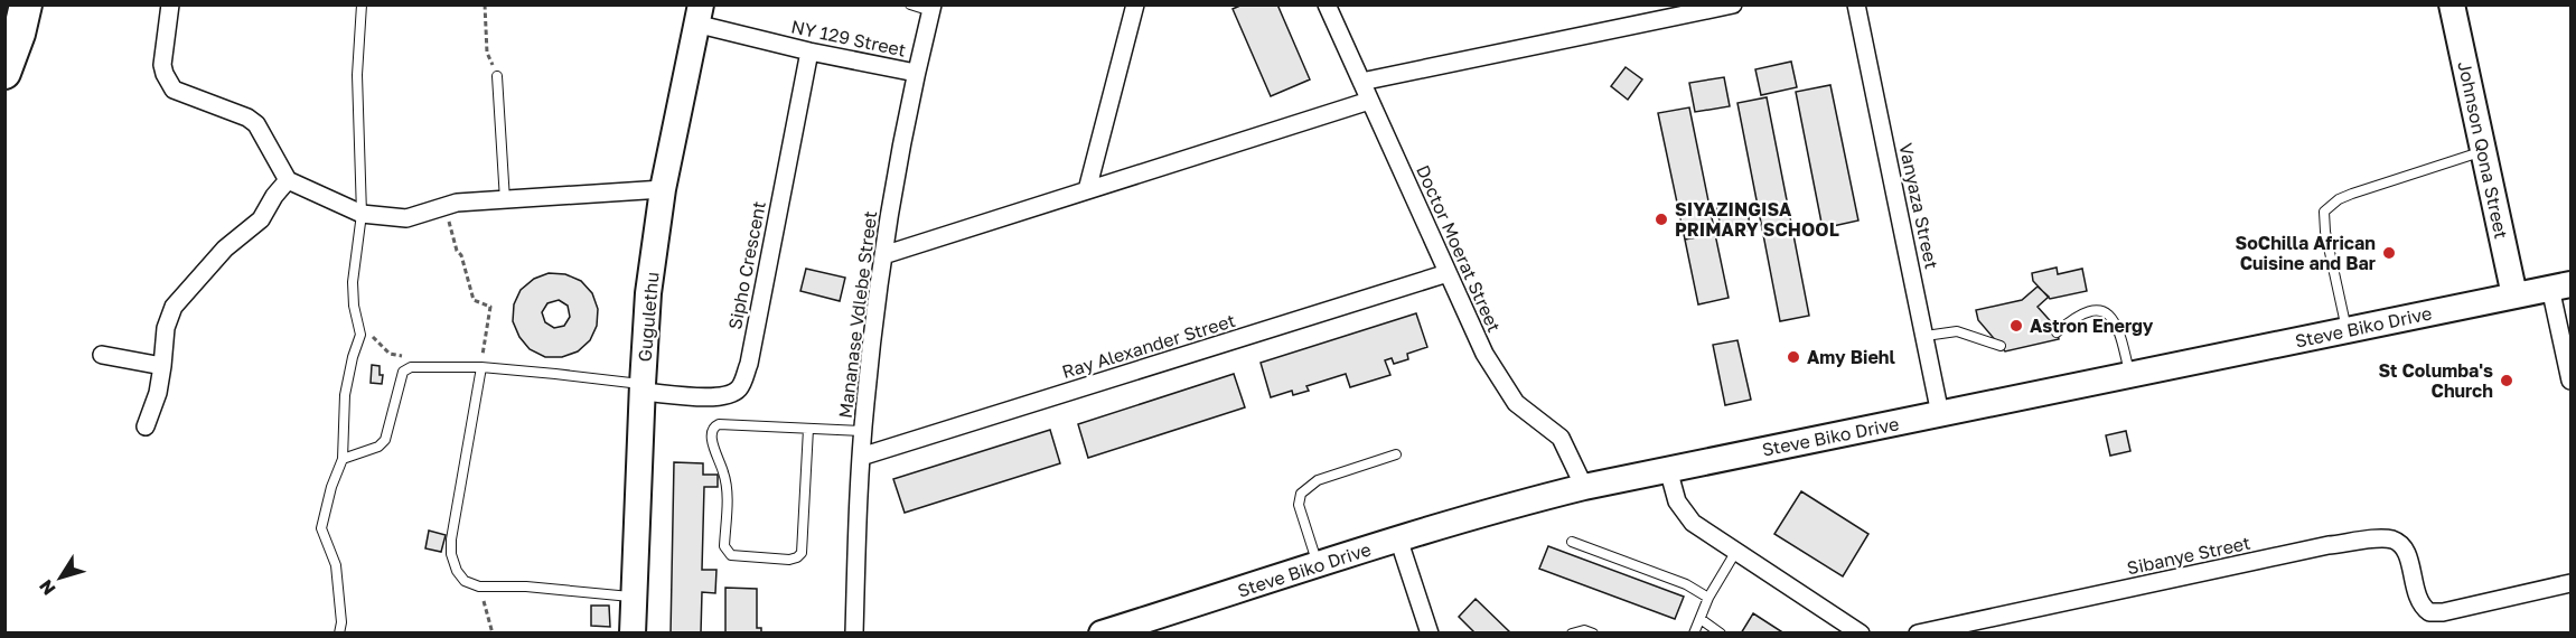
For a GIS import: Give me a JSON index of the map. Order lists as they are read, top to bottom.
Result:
{
  "streets": {
    "main road": ["Johnson Qona Street", "Gugulethu", "Steve Biko Drive"],
    "street": [
      "NY 129 Street",
      "Vanyaza Street",
      "Doctor Moerat Street",
      "Sipho Crescent",
      "Mananase Vdlebe Street",
      "Ray Alexander Street",
      "Sibanye Street"
    ]
  },
  "crossings": [
    ["NY 129 Street", "Sipho Crescent"],
    ["NY 129 Street", "Mananase Vdlebe Street"],
    ["NY 129 Street", "Gugulethu"],
    ["Johnson Qona Street", "Steve Biko Drive"],
    ["Vanyaza Street", "Steve Biko Drive"],
    ["Doctor Moerat Street", "Steve Biko Drive"],
    ["Doctor Moerat Street", "Ray Alexander Street"],
    ["Sipho Crescent", "Gugulethu"],
    ["Mananase Vdlebe Street", "Ray Alexander Street"]
  ],
  "places": [
    "SIYAZINGISA PRIMARY SCHOOL",
    "SoChilla African Cuisine and Bar",
    "Astron Energy",
    "Amy Biehl",
    "St Columba's Church"
  ],
  "north": "bottom left"
}
